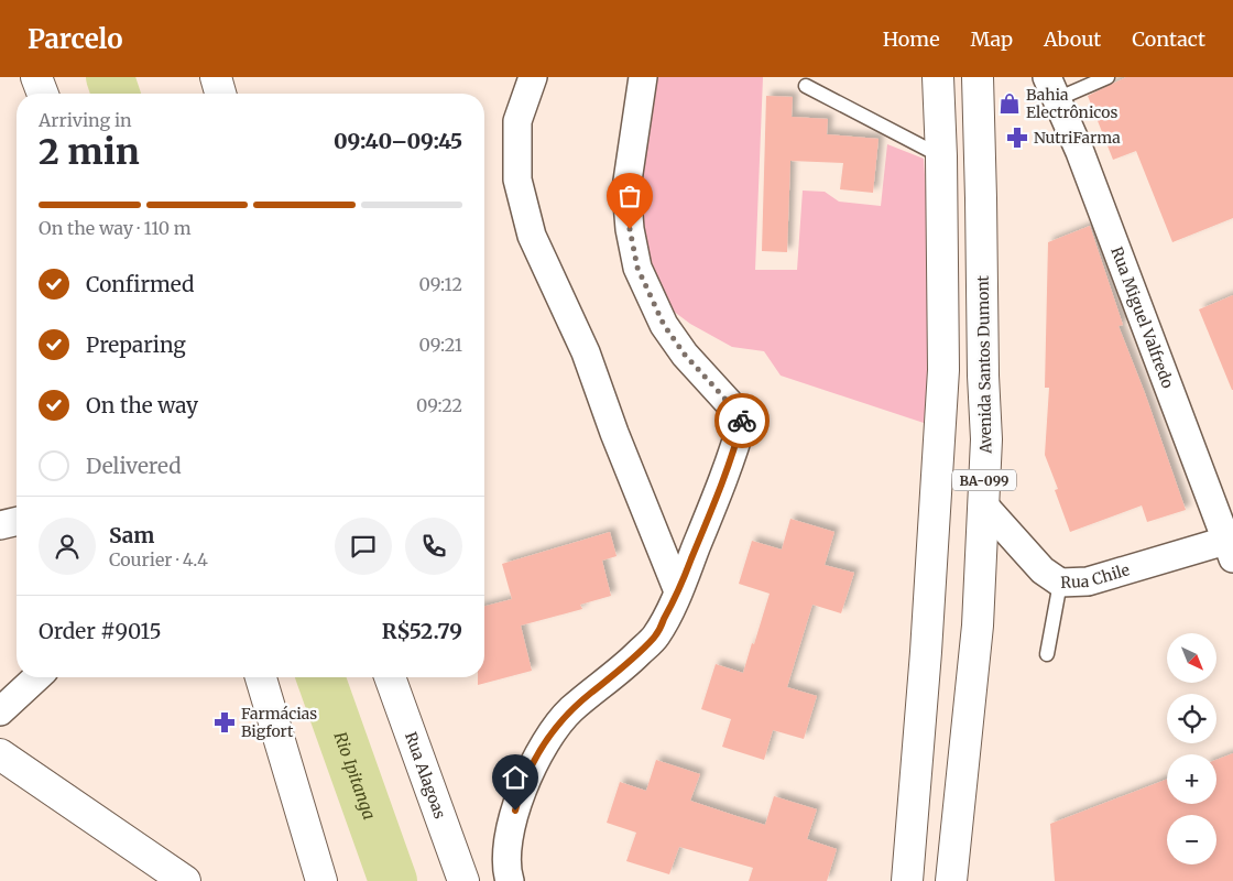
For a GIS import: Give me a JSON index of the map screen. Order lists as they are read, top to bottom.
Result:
{
  "streets": {
    "main road": ["Avenida Santos Dumont", "BA-099", "Rua Alagoas"],
    "street": ["Rua Miguel Valfredo", "Rua Chile"]
  },
  "crossings": [
    ["Rua Miguel Valfredo", "Rua Chile"],
    ["Avenida Santos Dumont", "Rua Chile"]
  ],
  "water": ["Rio Ipitanga"],
  "places": {
    "shop": ["Bahia Electrônicos"],
    "pharmacy": ["NutriFarma", "Farmácias Bigfort"]
  },
  "north": "bottom right",
  "page": {
    "header": "Parcelo",
    "nav": [
      "Home",
      "Map",
      "About",
      "Contact"
    ],
    "heading": ["2 min", "Arriving in", "09:40–09:45"],
    "panel": [
      "Sam",
      "Courier · 4.4",
      "Order #9015",
      "R$52.79"
    ],
    "bar": "On the way · 110 m",
    "list": [
      ["Confirmed", "09:12"],
      ["Preparing", "09:21"],
      ["On the way", "09:22"],
      "Delivered"
    ],
    "map_buttons": ["+", "−"]
  }
}
